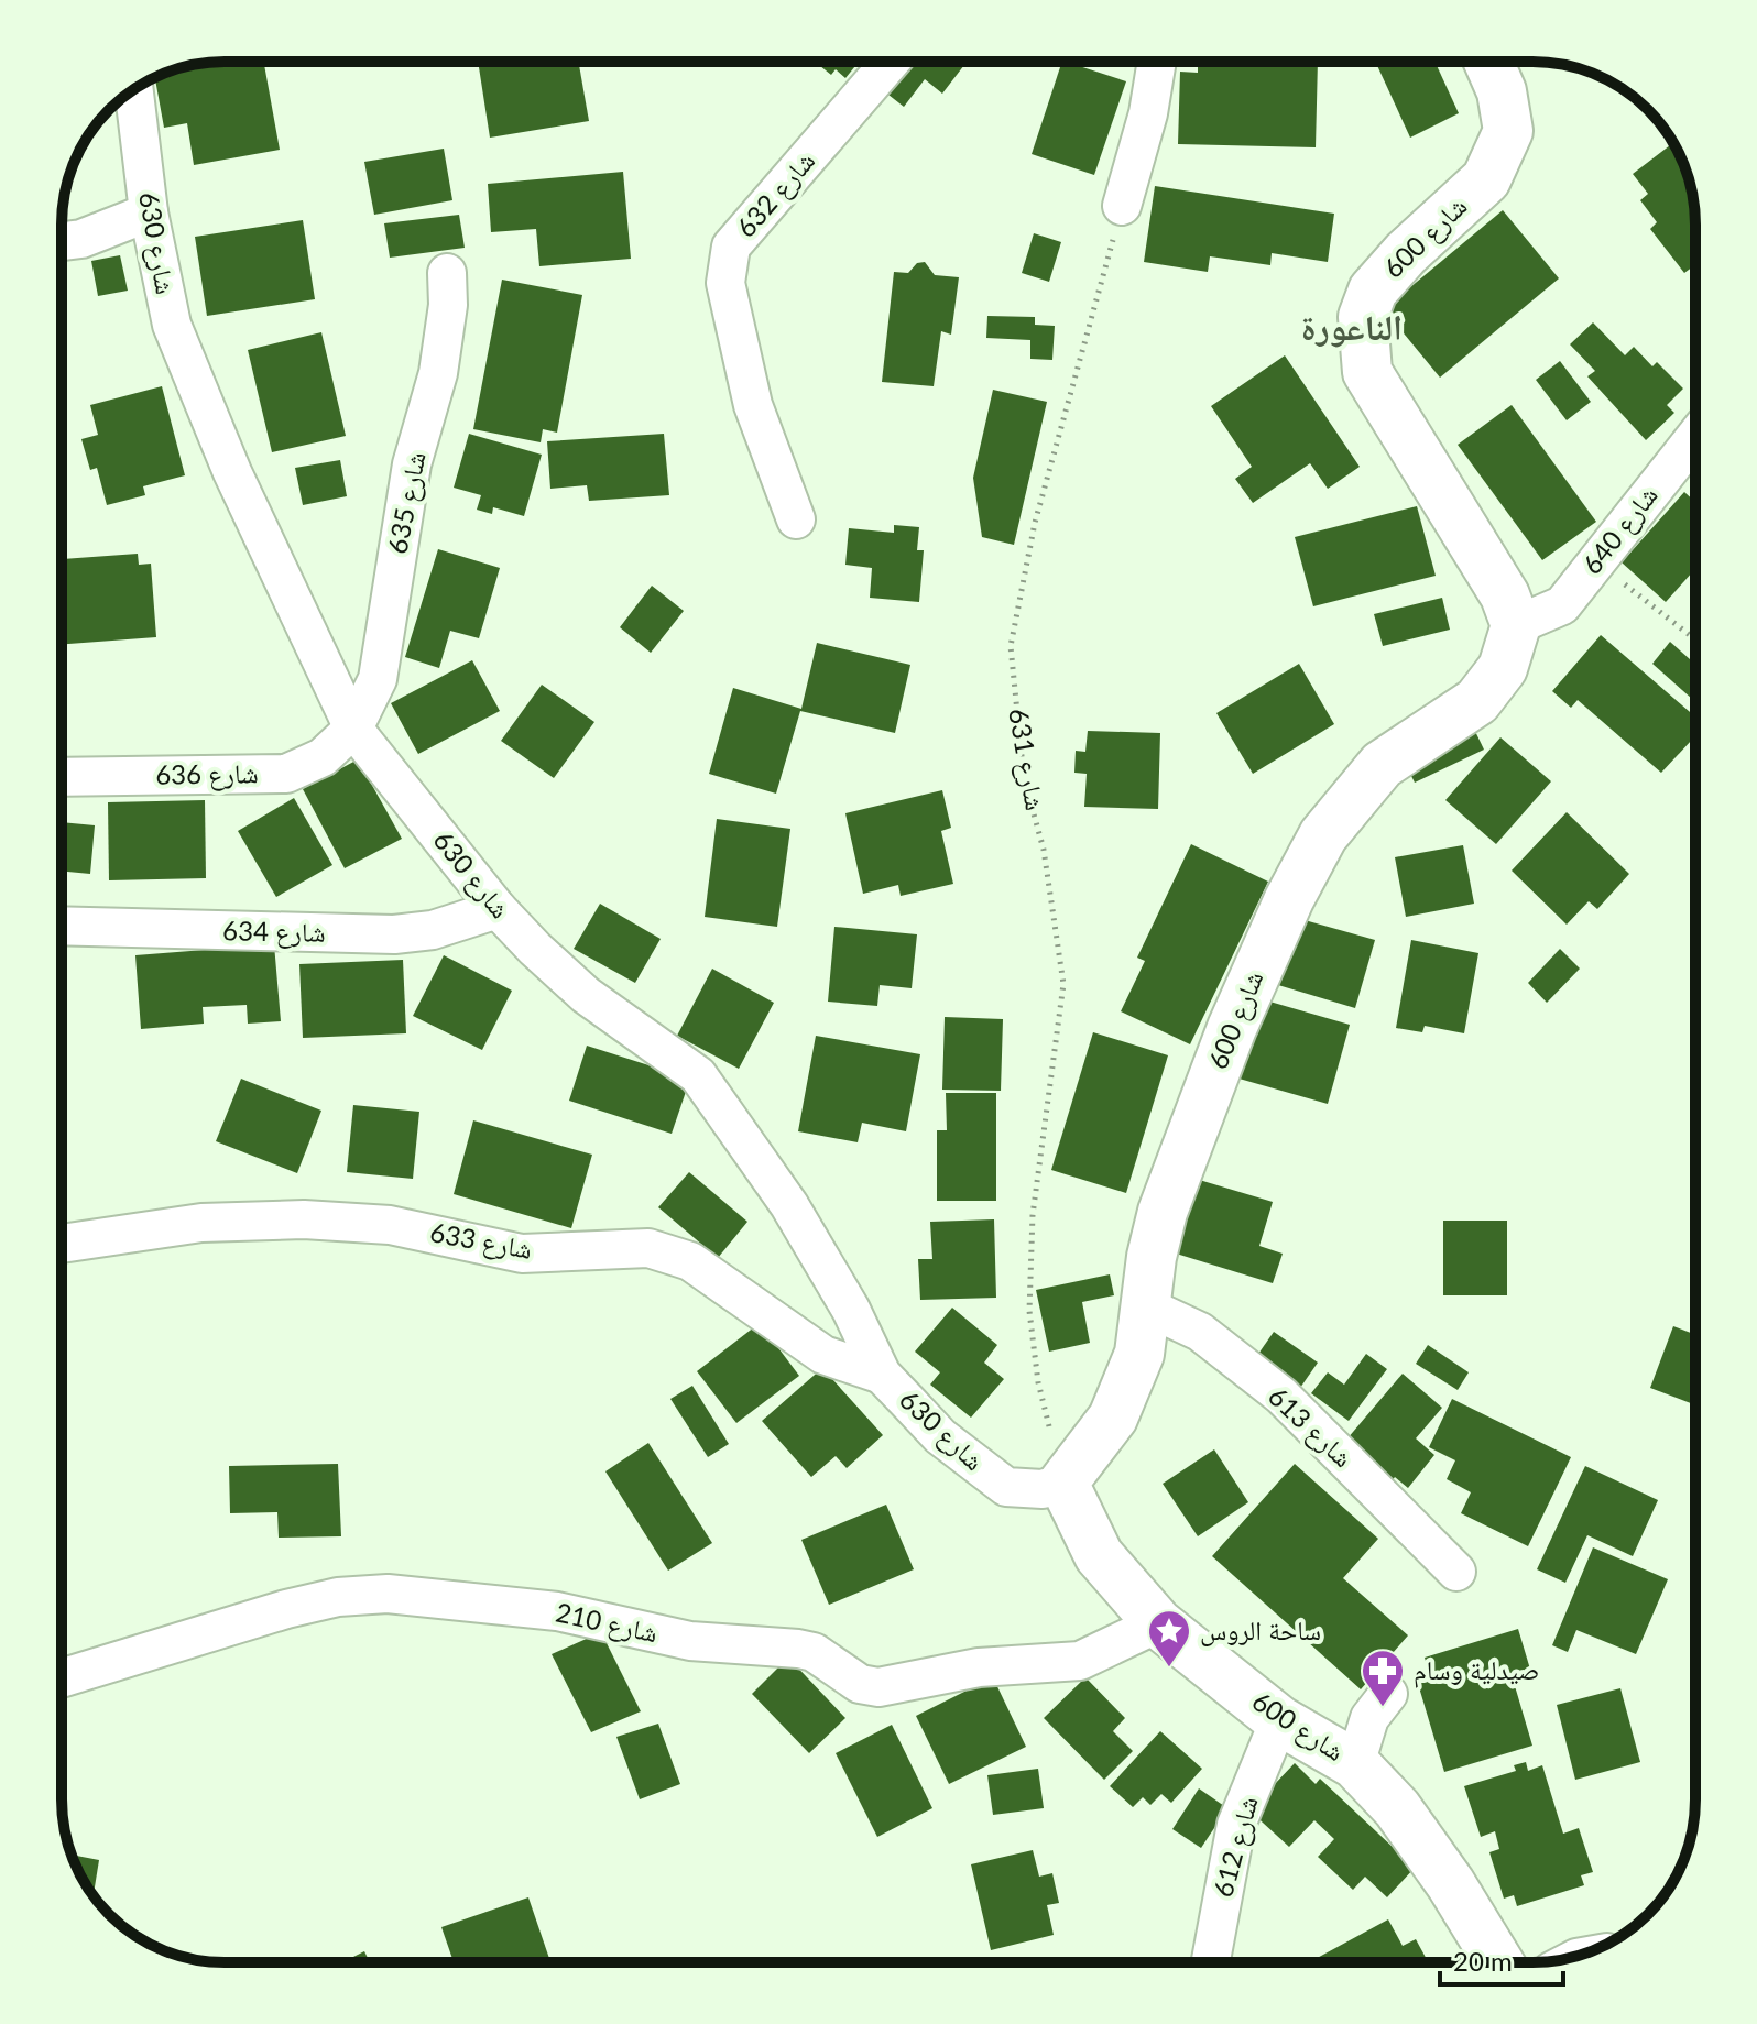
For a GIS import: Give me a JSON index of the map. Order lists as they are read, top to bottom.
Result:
{
  "streets": {
    "main road": ["شارع 600"],
    "street": [
      "شارع 632",
      "شارع 630",
      "شارع 635",
      "شارع 640",
      "شارع 636",
      "شارع 634",
      "شارع 633",
      "شارع 613",
      "شارع 210",
      "شارع 612"
    ],
    "path": ["شارع 631"]
  },
  "crossings": [
    ["شارع 600", "شارع 630"],
    ["شارع 600", "شارع 640"],
    ["شارع 600", "شارع 631"],
    ["شارع 600", "شارع 613"],
    ["شارع 600", "شارع 210"],
    ["شارع 600", "شارع 612"],
    ["شارع 630", "شارع 635"],
    ["شارع 630", "شارع 631"],
    ["شارع 630", "شارع 636"],
    ["شارع 630", "شارع 634"],
    ["شارع 630", "شارع 633"],
    ["شارع 635", "شارع 636"]
  ],
  "districts": ["الناعورة"],
  "places": {
    "place": ["ساحة الروس"],
    "pharmacy": ["صيدلية وسام"]
  },
  "scale_bar": "20 m"
}
